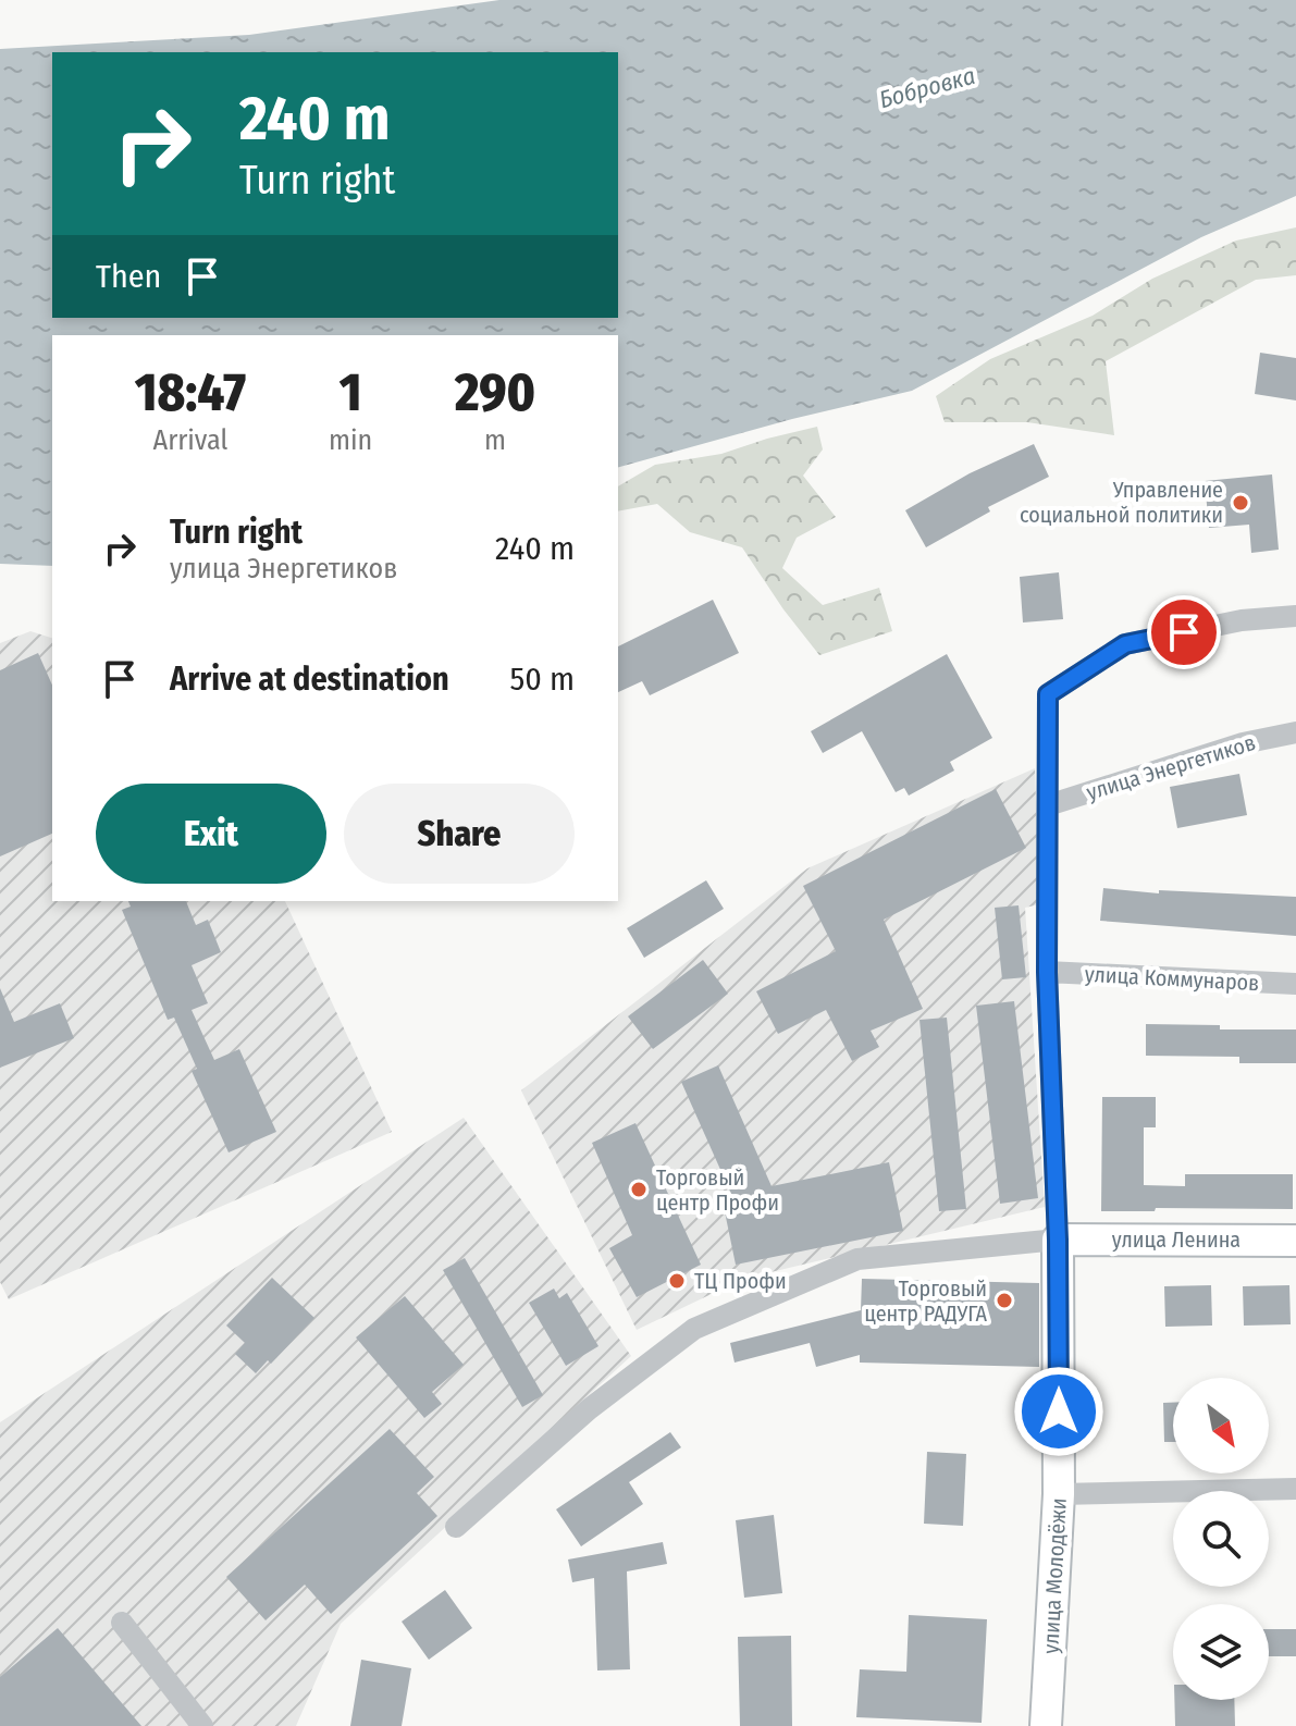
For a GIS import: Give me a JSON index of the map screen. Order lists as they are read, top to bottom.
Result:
{
  "streets": {
    "street": [
      "улица Энергетиков",
      "улица Коммунаров",
      "улица Ленина",
      "улица Молодёжи"
    ]
  },
  "crossings": [
    ["улица Энергетиков", "улица Молодёжи"],
    ["улица Коммунаров", "улица Молодёжи"],
    ["улица Ленина", "улица Молодёжи"]
  ],
  "water": ["Бобровка"],
  "places": [
    "Управление социальной политики",
    "Торговый центр Профи",
    "ТЦ Профи",
    "Торговый центр РАДУГА"
  ],
  "north": "bottom right",
  "page": {
    "turn": ["240 m", "Turn right"],
    "then": "Then",
    "eta": [
      "18:47",
      "Arrival",
      "1",
      "min",
      "290",
      "m"
    ],
    "list": [
      {
        "name": "Turn right",
        "note": "улица Энергетиков",
        "value": "240 m"
      },
      {
        "name": "Arrive at destination",
        "value": "50 m"
      }
    ],
    "buttons": ["Exit", "Share"]
  }
}
